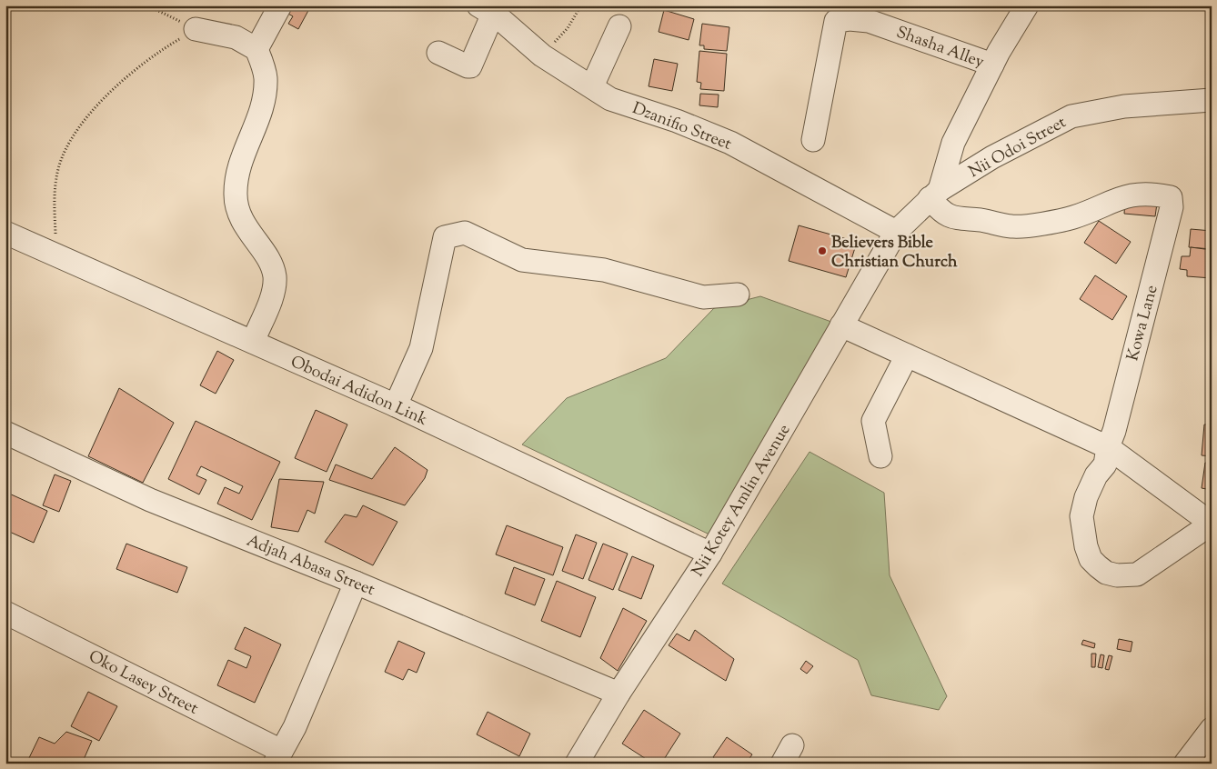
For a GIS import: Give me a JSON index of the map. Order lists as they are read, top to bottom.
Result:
{
  "streets": {
    "street": [
      "Shasha Alley",
      "Dzanifio Street",
      "Nii Odoi Street",
      "Kowa Lane",
      "Obodai Adidon Link",
      "Nii Kotey Amlin Avenue",
      "Adjah Abasa Street",
      "Oko Lasey Street"
    ]
  },
  "crossings": [
    ["Dzanifio Street", "Nii Odoi Street"],
    ["Dzanifio Street", "Nii Kotey Amlin Avenue"],
    ["Nii Odoi Street", "Kowa Lane"],
    ["Nii Odoi Street", "Nii Kotey Amlin Avenue"],
    ["Obodai Adidon Link", "Nii Kotey Amlin Avenue"],
    ["Nii Kotey Amlin Avenue", "Adjah Abasa Street"]
  ],
  "places": ["Believers Bible Christian Church"]
}
